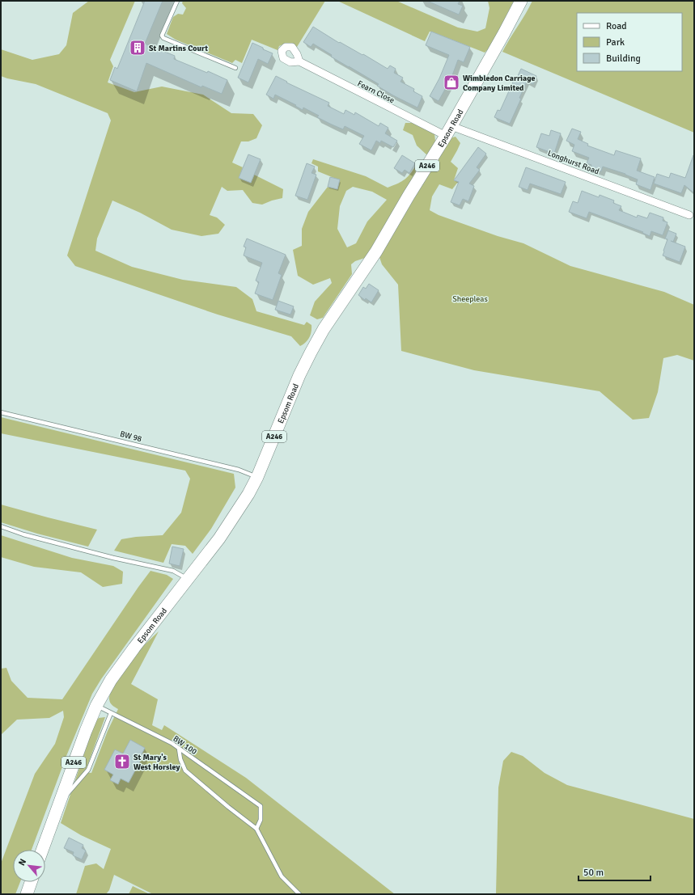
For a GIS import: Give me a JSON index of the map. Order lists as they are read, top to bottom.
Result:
{
  "streets": {
    "main road": ["Epsom Road", "A246"],
    "street": ["Fearn Close", "Longhurst Road"],
    "lane": ["BW 98", "BW 100"]
  },
  "crossings": [
    ["Fearn Close", "Epsom Road"],
    ["Fearn Close", "Longhurst Road"],
    ["Epsom Road", "Longhurst Road"],
    ["Epsom Road", "BW 98"],
    ["Epsom Road", "BW 100"]
  ],
  "parks": ["Sheepleas"],
  "places": {
    "building": ["St Martins Court"],
    "shop": ["Wimbledon Carriage Company Limited"],
    "church": ["St Mary's West Horsley"]
  },
  "legend": ["Road", "Park", "Building"],
  "scale_bar": "50 m",
  "north": "top left"
}
